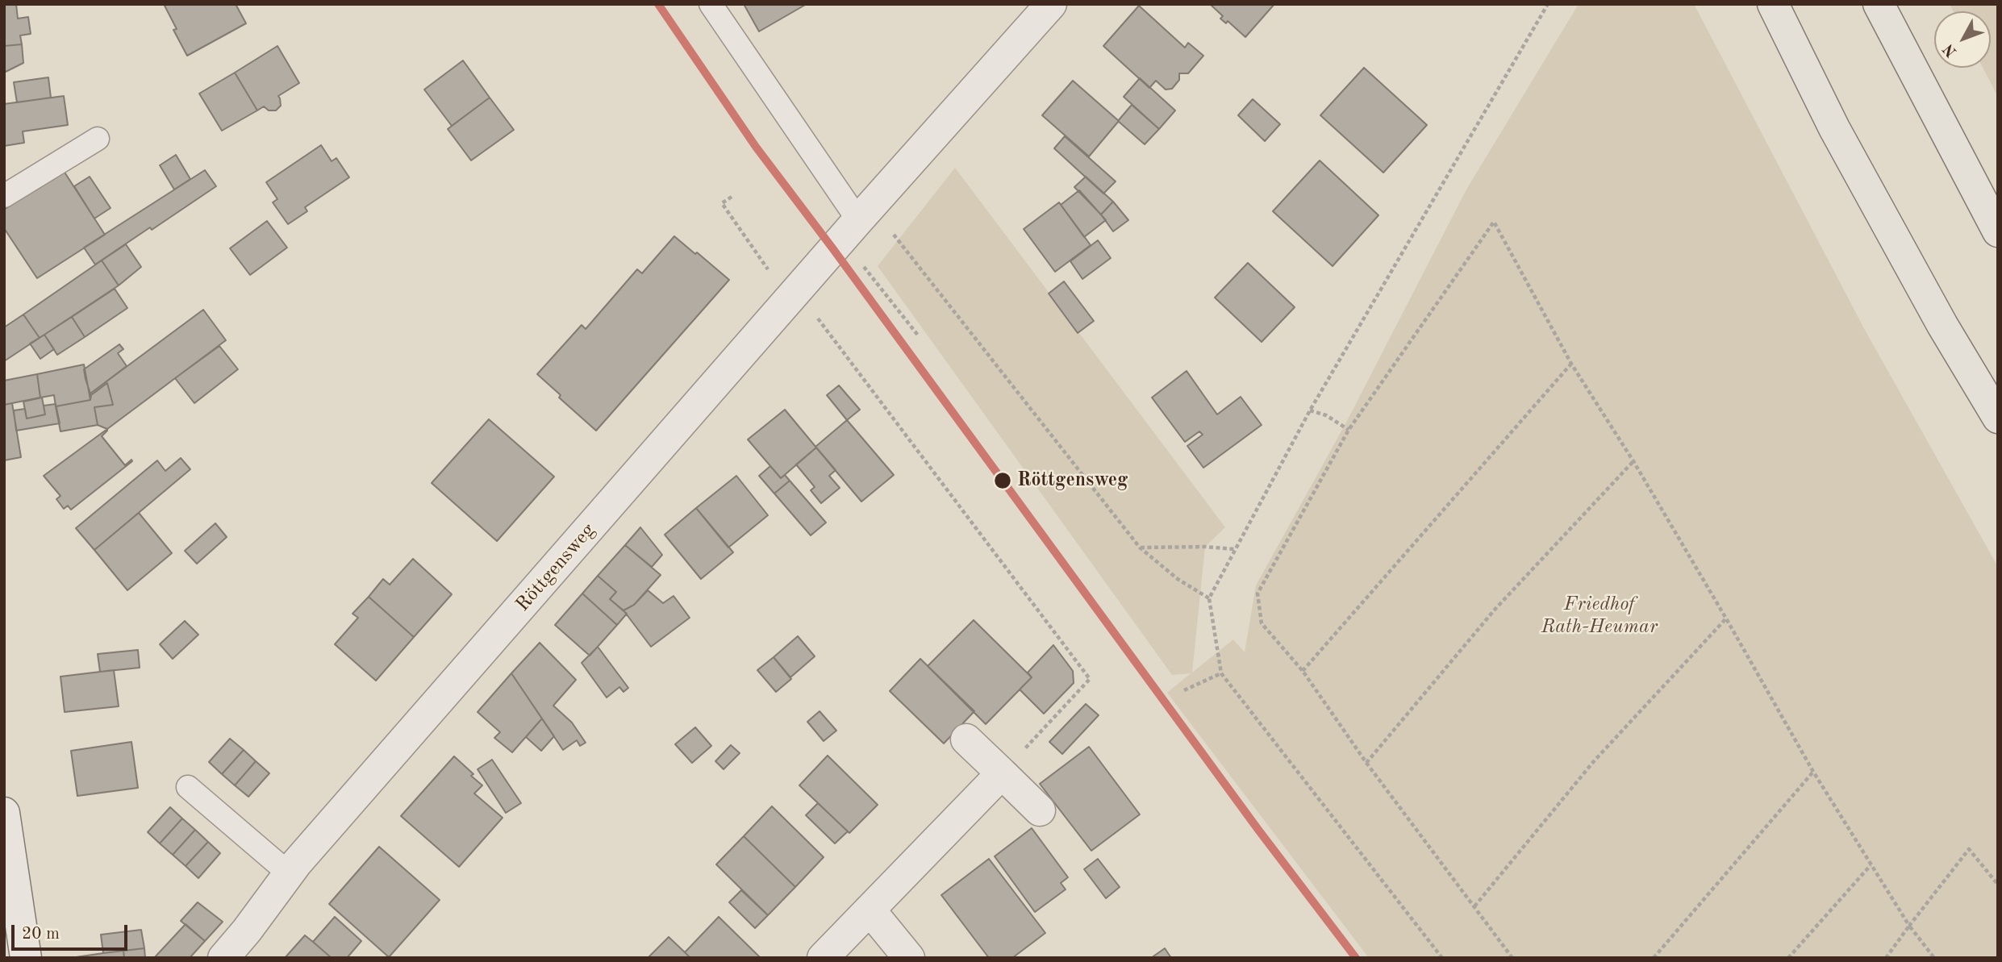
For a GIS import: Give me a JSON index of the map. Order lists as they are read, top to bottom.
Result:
{
  "streets": {
    "street": ["Röttgensweg"]
  },
  "parks": ["Friedhof Rath-Heumar"],
  "places": ["Röttgensweg"],
  "scale_bar": "20 m",
  "north": "bottom left"
}
